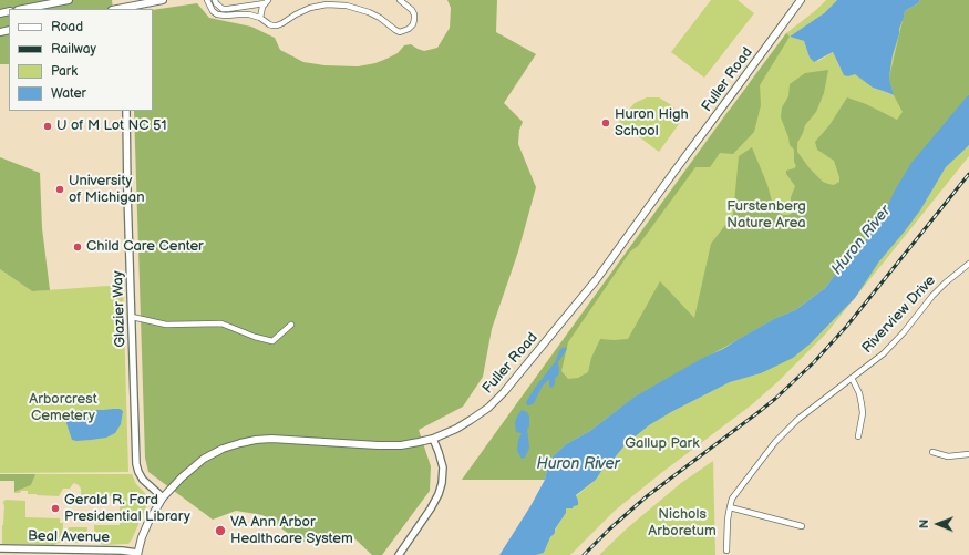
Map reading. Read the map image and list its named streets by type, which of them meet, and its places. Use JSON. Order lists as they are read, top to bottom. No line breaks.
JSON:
{"streets":{"main road":["Fuller Road"],"street":["Glazier Way","Riverview Drive","Beal Avenue"]},"crossings":[["Fuller Road","Glazier Way"],["Fuller Road","Beal Avenue"]],"water":["Huron River"],"parks":["Furstenberg Nature Area","Arborcrest Cemetery","Gallup Park","Nichols Arboretum"],"places":["Huron High School","U of M Lot NC 51","University of Michigan","Child Care Center","Gerald R. Ford Presidential Library","VA Ann Arbor Healthcare System"],"legend":["Road","Railway","Park","Water"],"north":"left"}
